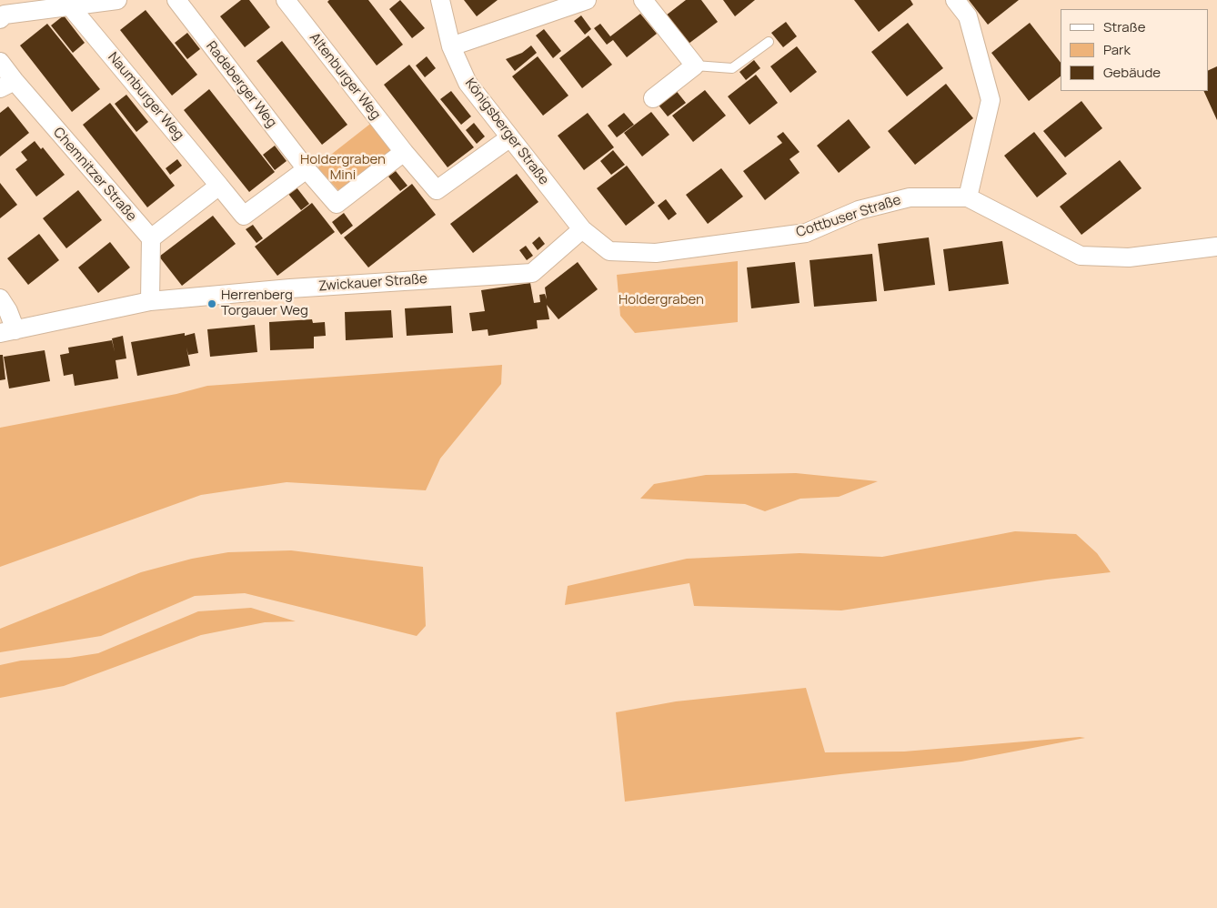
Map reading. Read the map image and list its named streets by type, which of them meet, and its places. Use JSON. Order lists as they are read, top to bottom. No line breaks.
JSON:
{"streets":{"street":["Altenburger Weg","Radeberger Weg","Naumburger Weg","Königsberger Straße","Chemnitzer Straße","Cottbuser Straße","Zwickauer Straße"]},"crossings":[["Altenburger Weg","Radeberger Weg"],["Altenburger Weg","Königsberger Straße"],["Radeberger Weg","Naumburger Weg"],["Königsberger Straße","Cottbuser Straße"],["Königsberger Straße","Zwickauer Straße"],["Cottbuser Straße","Zwickauer Straße"]],"parks":["Holdergraben Mini","Holdergraben"],"places":["Herrenberg Torgauer Weg"],"legend":["Straße","Park","Gebäude"]}
